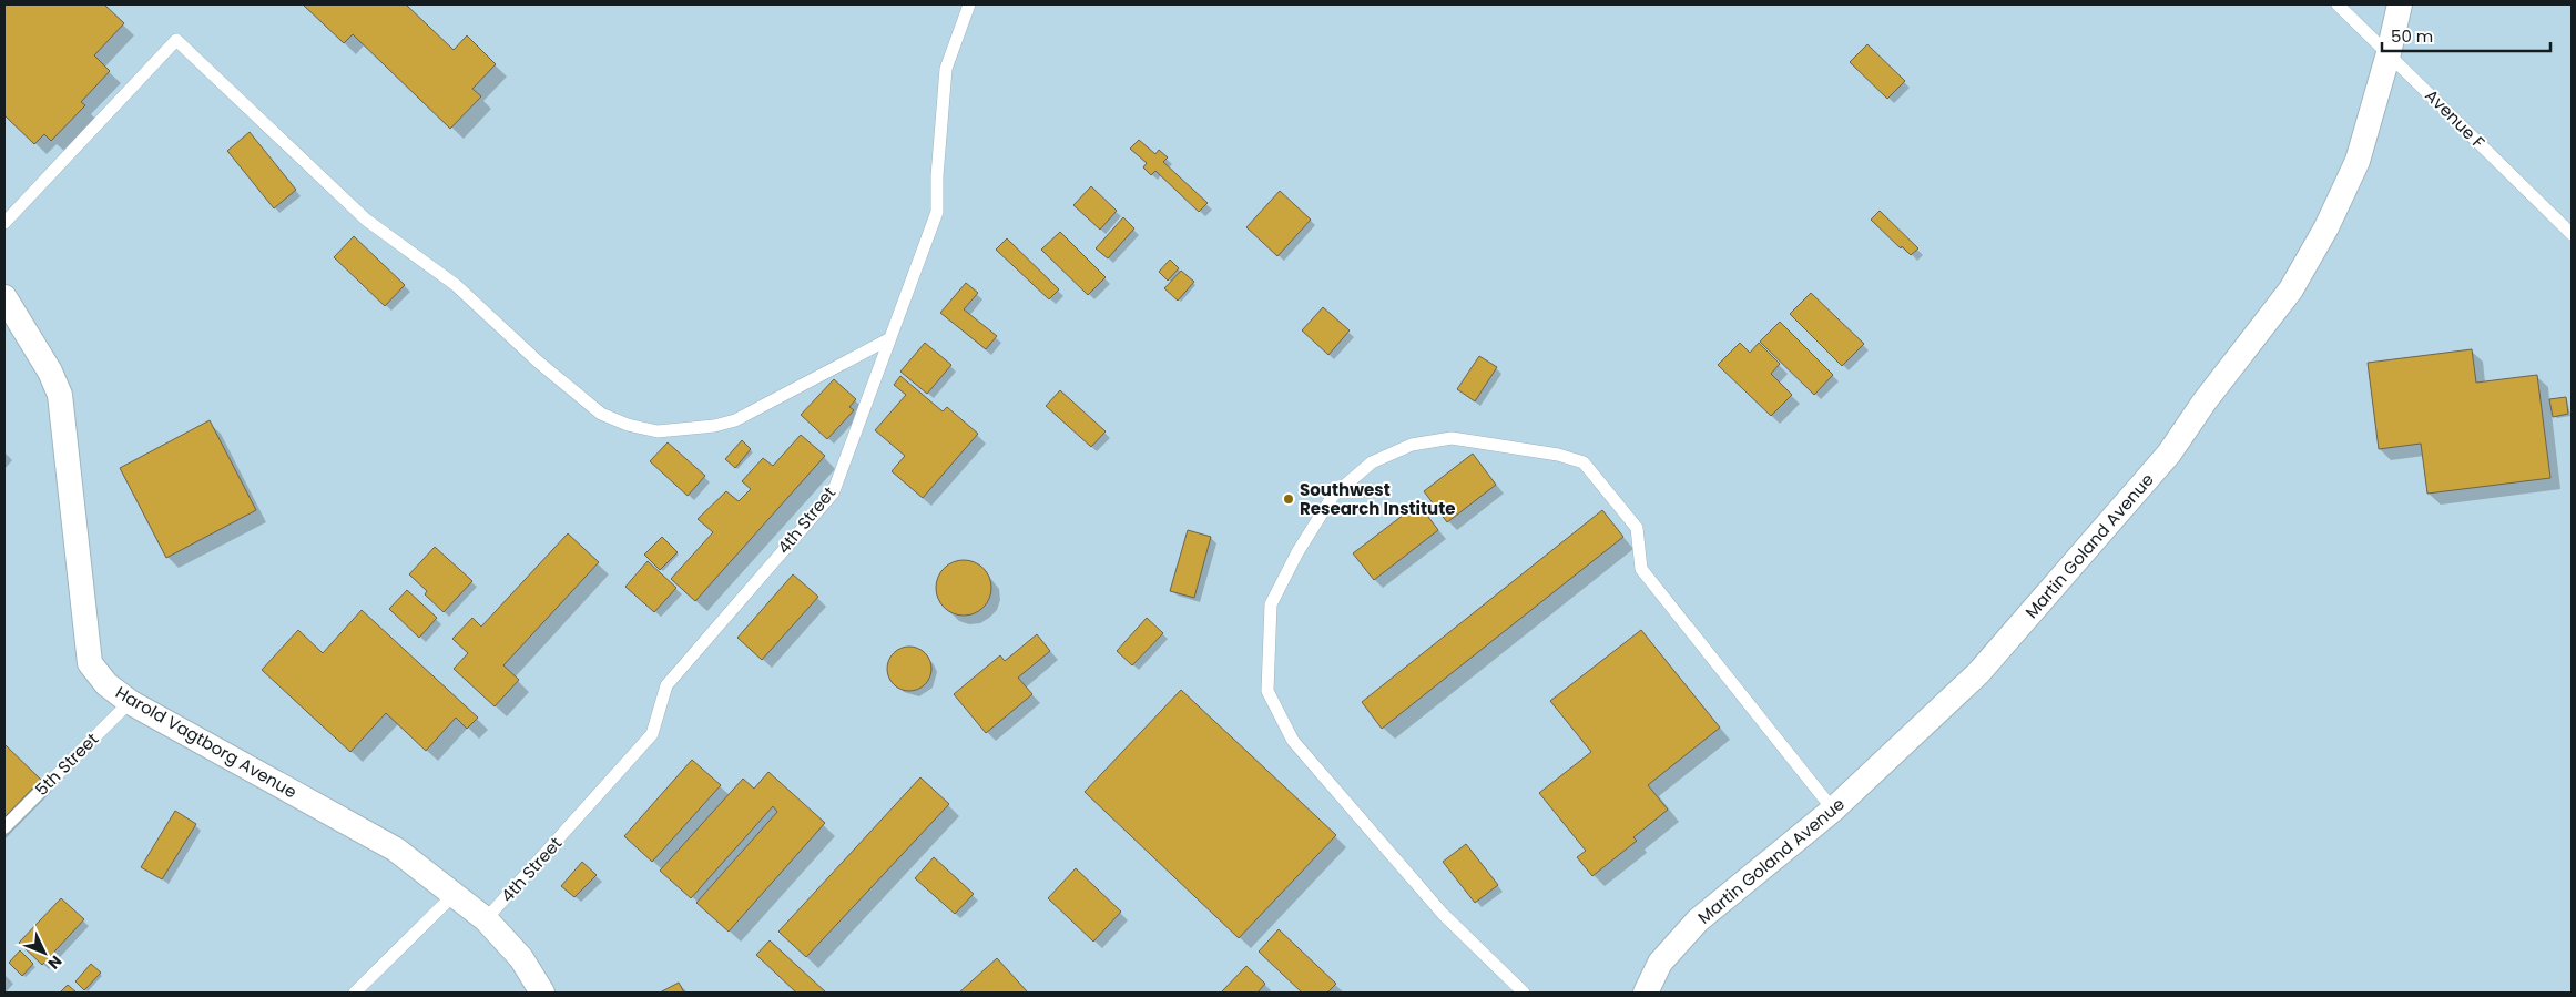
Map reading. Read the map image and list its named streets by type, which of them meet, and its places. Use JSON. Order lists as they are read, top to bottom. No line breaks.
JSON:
{"streets":{"street":["Martin Goland Avenue","Harold Vagtborg Avenue"],"lane":["Avenue F","4th Street","5th Street"]},"crossings":[["Avenue F","Martin Goland Avenue"],["4th Street","Harold Vagtborg Avenue"],["Harold Vagtborg Avenue","5th Street"]],"places":["Southwest Research Institute"],"scale_bar":"50 m","north":"bottom right"}
